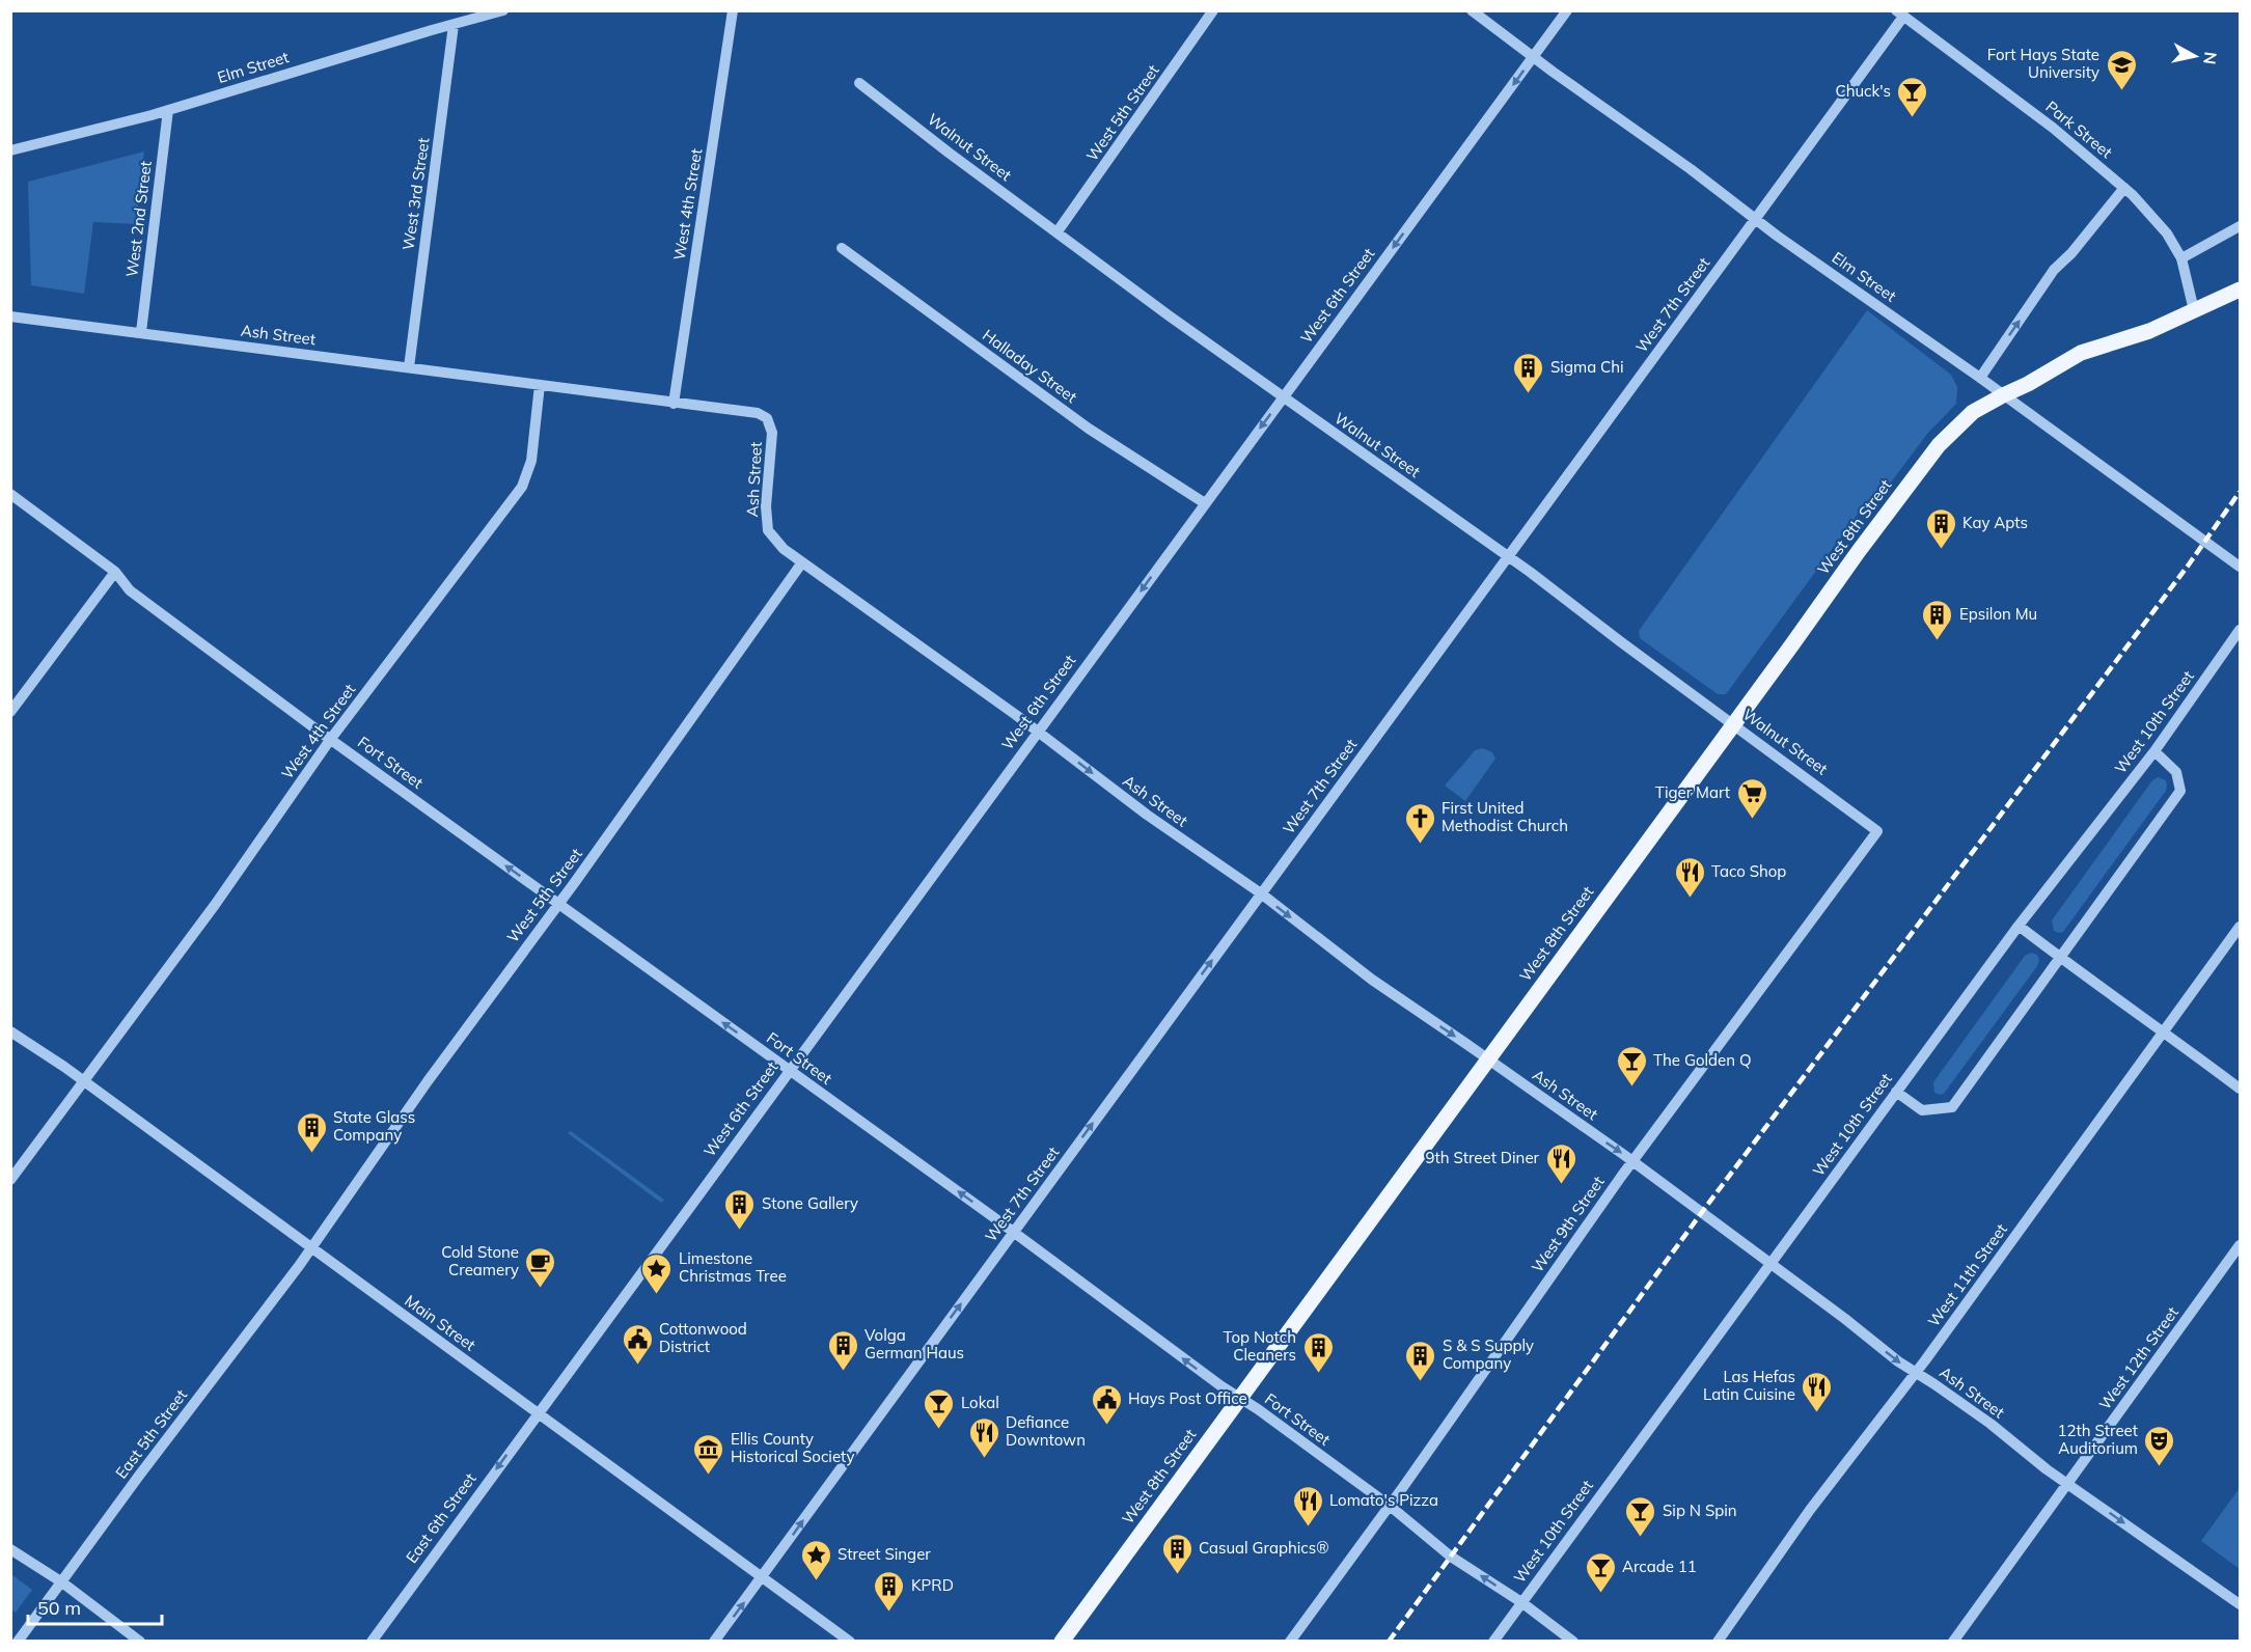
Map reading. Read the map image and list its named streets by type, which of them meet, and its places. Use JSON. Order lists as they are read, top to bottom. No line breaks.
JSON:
{"streets":{"main road":["West 8th Street"],"street":["Elm Street","West 5th Street","Park Street","Walnut Street","West 3rd Street","West 4th Street","West 2nd Street","West 6th Street","West 7th Street","Ash Street","Halladay Street","West 10th Street","Fort Street","West 9th Street","West 11th Street","Main Street","West 12th Street","East 5th Street","East 6th Street"]},"crossings":[["Elm Street","West 3rd Street"],["Elm Street","West 2nd Street"],["Elm Street","West 6th Street"],["Elm Street","West 7th Street"],["Elm Street","West 8th Street"],["West 5th Street","Walnut Street"],["West 5th Street","Ash Street"],["West 5th Street","Fort Street"],["West 5th Street","Main Street"],["West 5th Street","East 5th Street"],["Park Street","West 7th Street"],["Park Street","West 8th Street"],["Walnut Street","West 6th Street"],["Walnut Street","West 7th Street"],["Walnut Street","West 8th Street"],["Walnut Street","West 9th Street"],["West 3rd Street","Ash Street"],["West 4th Street","Ash Street"],["West 4th Street","Fort Street"],["West 4th Street","Main Street"],["West 2nd Street","Ash Street"],["West 6th Street","Ash Street"],["West 6th Street","Halladay Street"],["West 6th Street","Fort Street"],["West 6th Street","Main Street"],["West 6th Street","East 6th Street"],["West 7th Street","Ash Street"],["West 7th Street","Fort Street"],["West 7th Street","Main Street"],["Ash Street","West 8th Street"],["Ash Street","West 10th Street"],["Ash Street","West 9th Street"],["Ash Street","West 11th Street"],["Ash Street","West 12th Street"],["West 8th Street","Fort Street"],["West 10th Street","Fort Street"],["Fort Street","West 9th Street"],["Main Street","East 5th Street"],["Main Street","East 6th Street"]],"one_way":["West 6th Street","West 7th Street","Ash Street","Fort Street","East 6th Street"],"places":{"school or university":["Fort Hays State University"],"bar":["Chuck's","The Golden Q","Lokal","Sip N Spin","Arcade 11"],"building":["Sigma Chi","Kay Apts","Epsilon Mu","State Glass Company","Stone Gallery","Volga German Haus","Top Notch Cleaners","S & S Supply Company","Casual Graphics®","KPRD"],"supermarket":["Tiger Mart"],"church":["First United Methodist Church"],"restaurant":["Taco Shop","9th Street Diner","Las Hefas Latin Cuisine","Defiance Downtown","Lomato's Pizza"],"cafe":["Cold Stone Creamery"],"place":["Limestone Christmas Tree","Street Singer"],"public building":["Cottonwood District","Hays Post Office"],"theatre":["12th Street Auditorium"],"museum":["Ellis County Historical Society"]},"scale_bar":"50 m","north":"right"}
